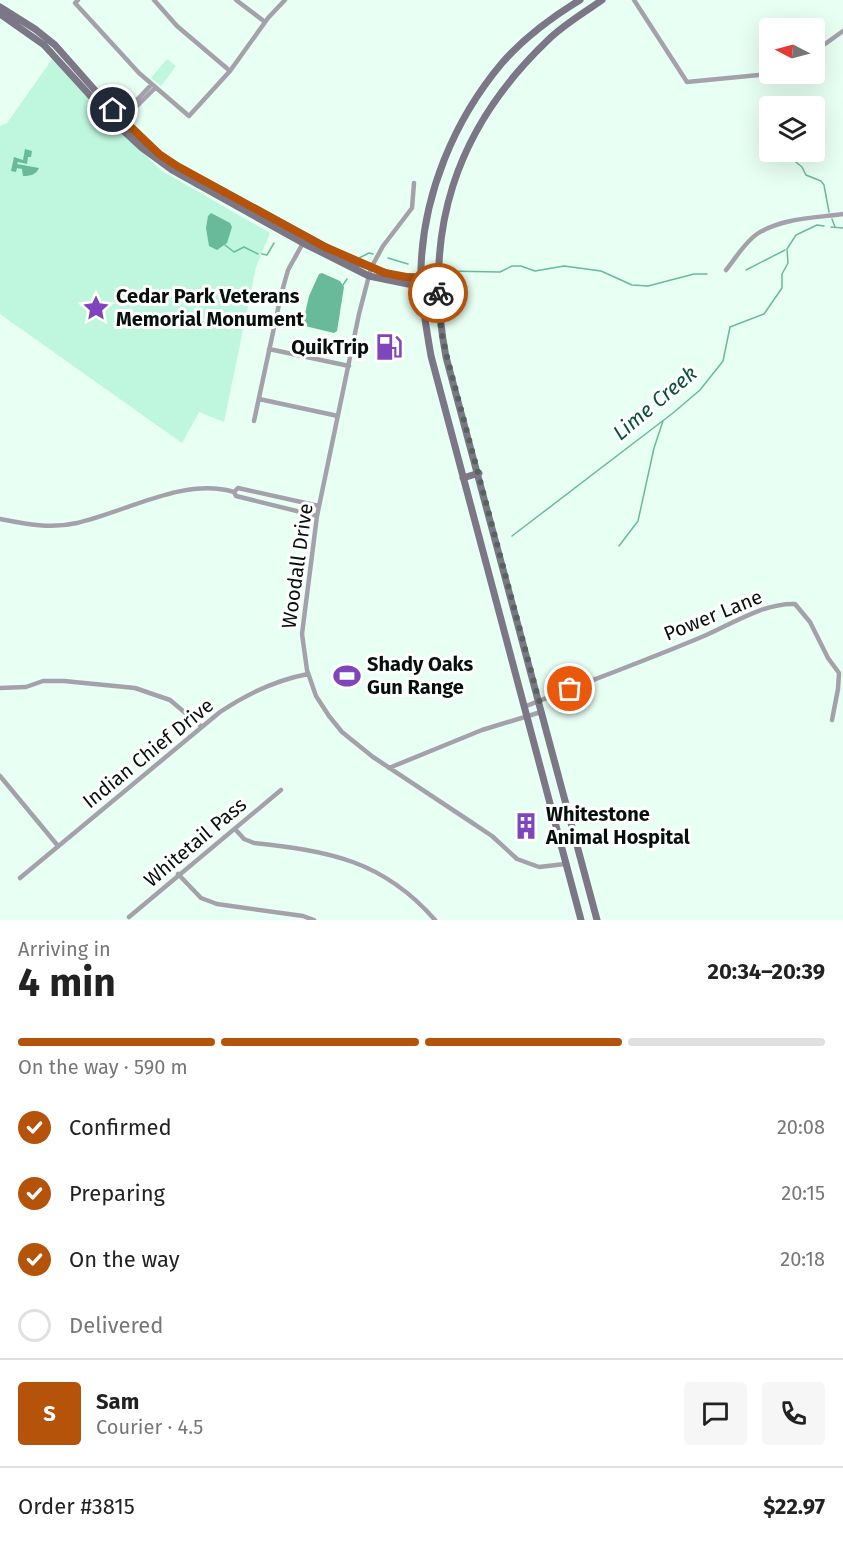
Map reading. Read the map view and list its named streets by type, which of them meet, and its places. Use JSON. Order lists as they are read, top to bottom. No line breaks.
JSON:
{"streets":{"street":["Woodall Drive","Power Lane","Indian Chief Drive","Whitetail Pass"]},"crossings":[["Woodall Drive","Indian Chief Drive"]],"water":["Lime Creek"],"places":{"place":["Cedar Park Veterans Memorial Monument"],"fuel station":["QuikTrip"],"sports":["Shady Oaks Gun Range"],"building":["Whitestone Animal Hospital"]},"north":"left","page":{"heading":["4 min","Arriving in","20:34–20:39"],"panel":["Sam","Courier · 4.5","Order #3815","$22.97"],"bar":"On the way · 590 m","list":[["Confirmed","20:08"],["Preparing","20:15"],["On the way","20:18"],"Delivered"],"round":"S"}}
